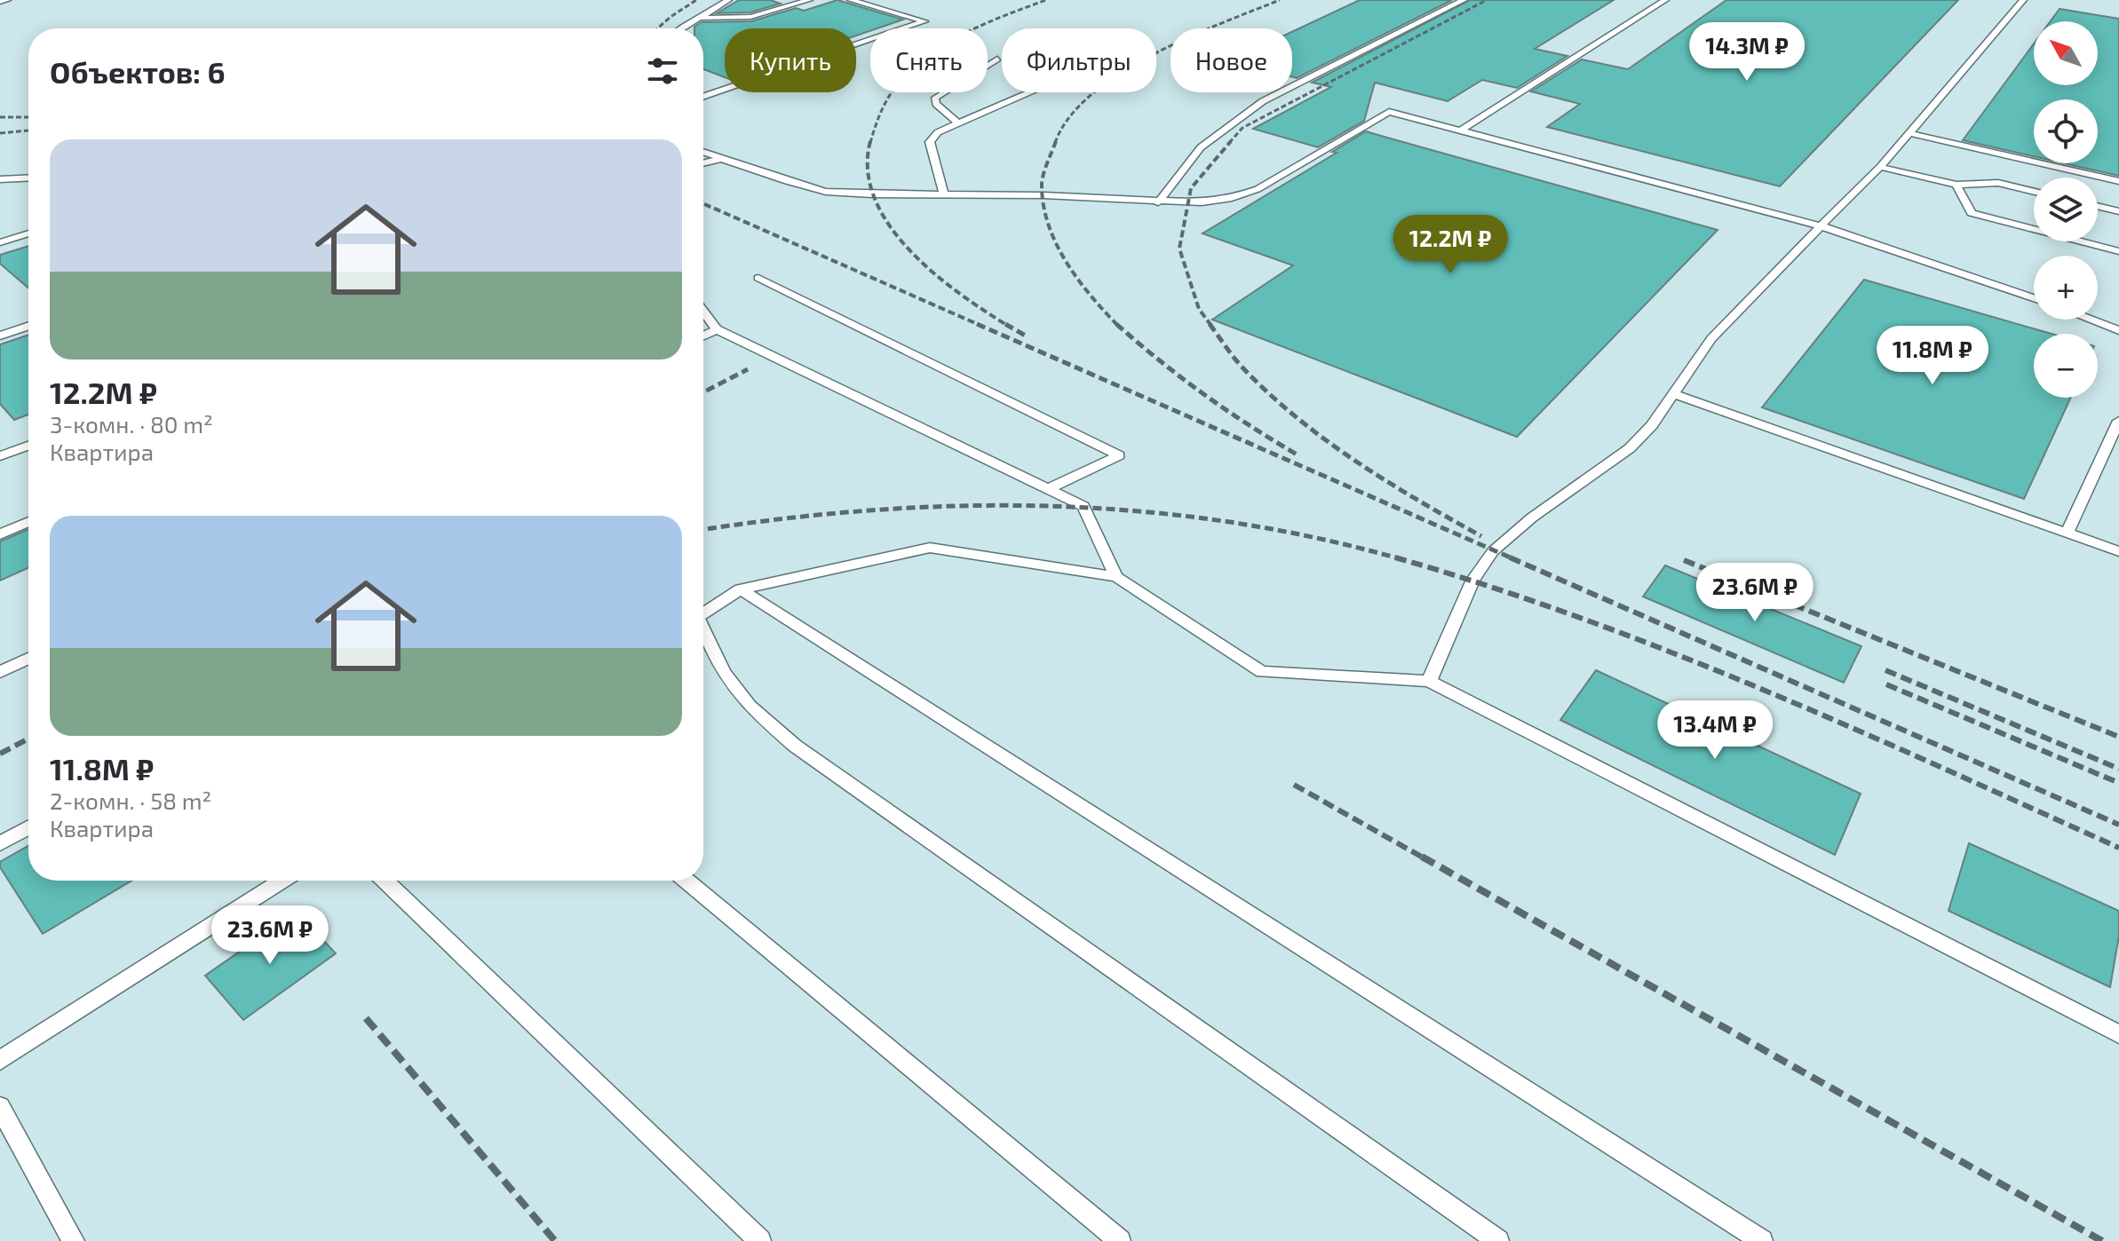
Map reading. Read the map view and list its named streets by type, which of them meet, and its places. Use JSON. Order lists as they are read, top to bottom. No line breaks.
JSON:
{"north":"top left","page":{"map_buttons":["+","−"],"price":["14.3M ₽","12.2M ₽","11.8M ₽","23.6M ₽","13.4M ₽","23.6M ₽"],"chip":["Купить","Снять","Фильтры","Новое"],"heading":"Объектов: 6","list":[{"name":"12.2M ₽","note":"3-комн. · 80 m² · Квартира"},{"name":"11.8M ₽","note":"2-комн. · 58 m² · Квартира"}]}}
